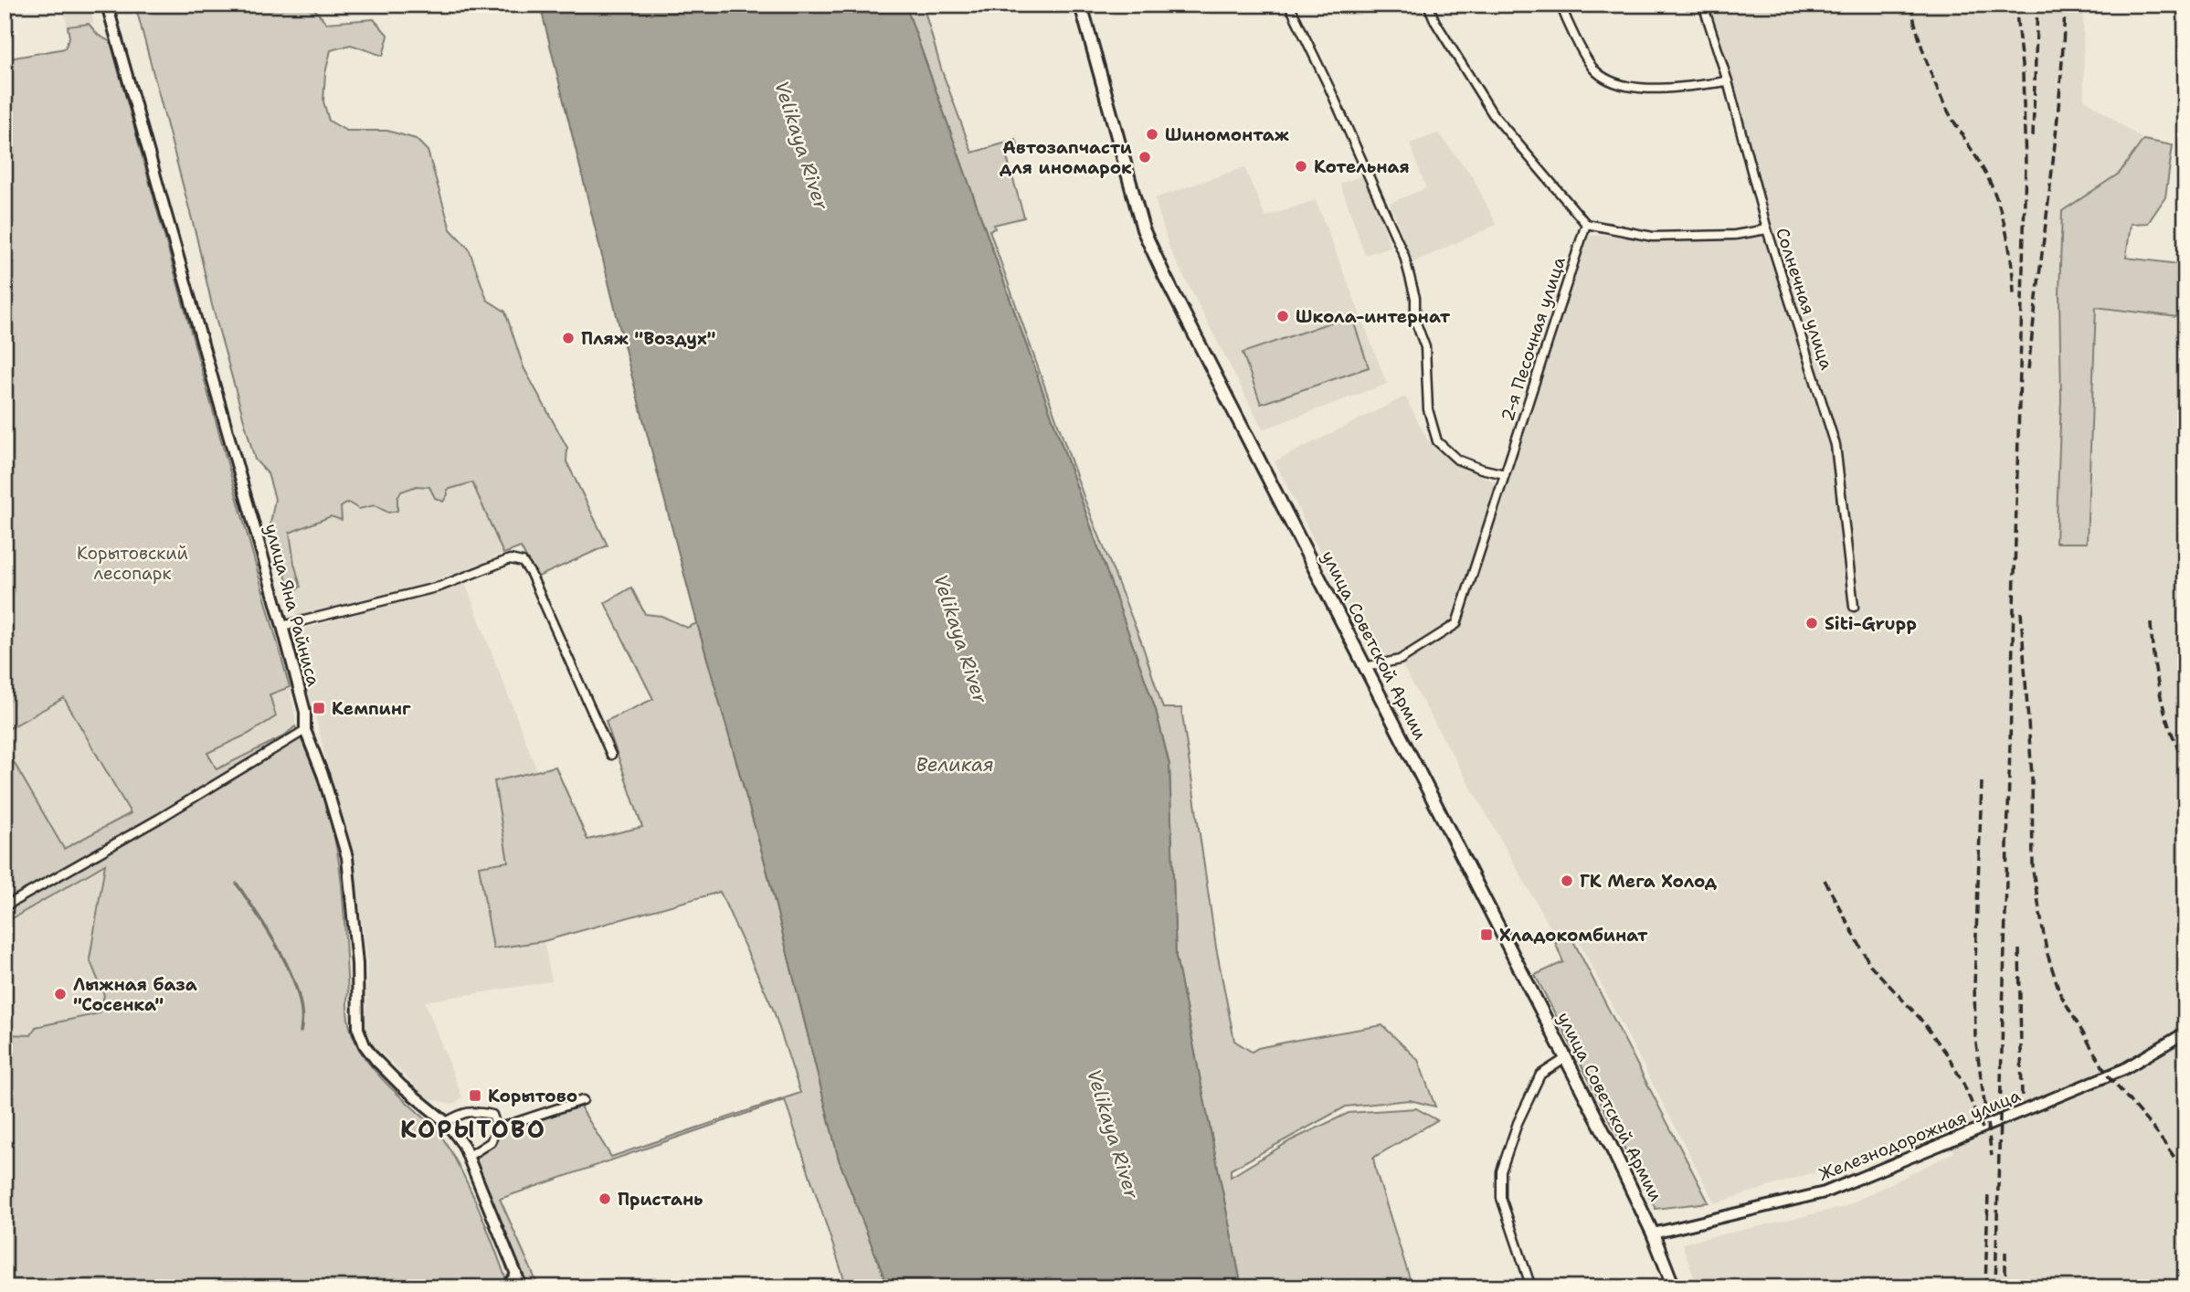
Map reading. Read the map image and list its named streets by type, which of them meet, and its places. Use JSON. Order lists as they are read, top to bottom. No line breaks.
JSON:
{"streets":{"main road":["улица Советской Армии"],"street":["Солнечная улица","2-я Песочная улица","улица Яна Райниса","Железнодорожная улица"]},"crossings":[["2-я Песочная улица","улица Советской Армии"],["улица Советской Армии","Железнодорожная улица"]],"districts":["КОРЫТОВО"],"water":["Velikaya River","Великая"],"parks":["Корытовский лесопарк"],"places":{"other":["Шиномонтаж","Автозапчасти для иномарок","Котельная","Школа-интернат","Пляж \"Воздух\"","Siti-Grupp","ГК Мега Холод","Лыжная база \"Сосенка\"","Пристань"],"transit":["Кемпинг","Хладокомбинат","Корытово"]}}
